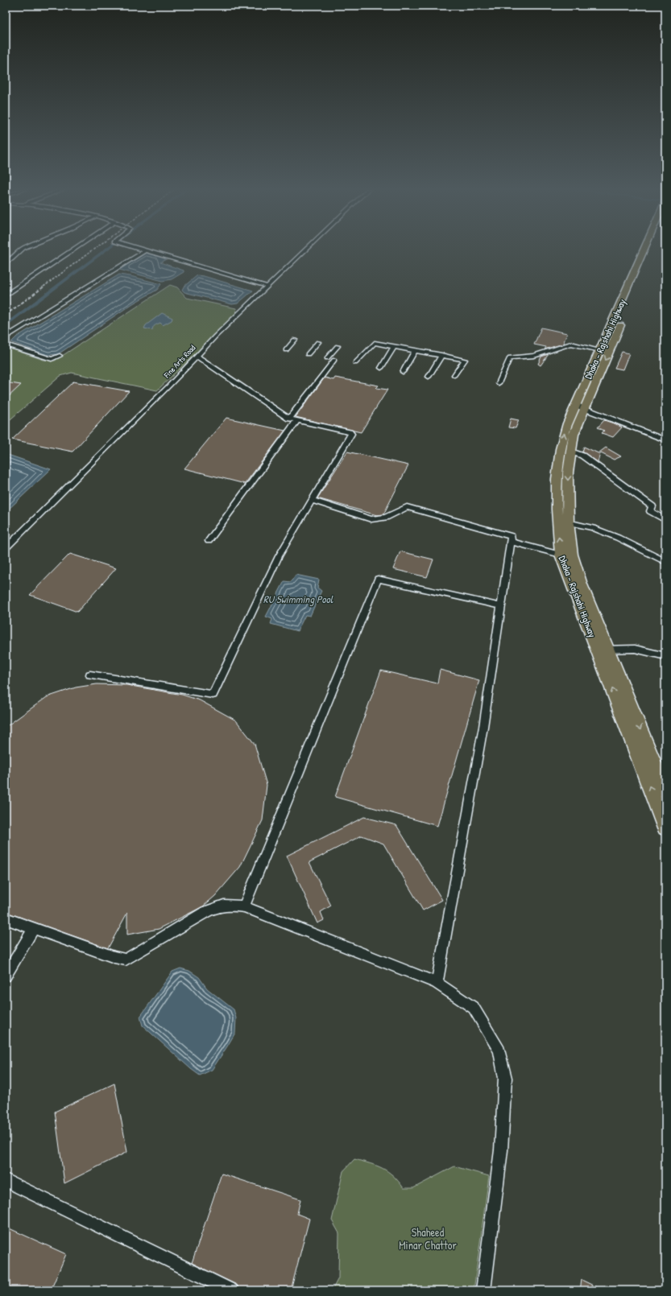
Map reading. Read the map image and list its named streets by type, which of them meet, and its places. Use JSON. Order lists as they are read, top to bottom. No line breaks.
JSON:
{"streets":{"highway":["Dhaka - Rajshahi Highway"],"street":["Fine Arts Road"]},"water":["RU Swimming Pool"],"parks":["Shaheed Minar Chattor"]}
